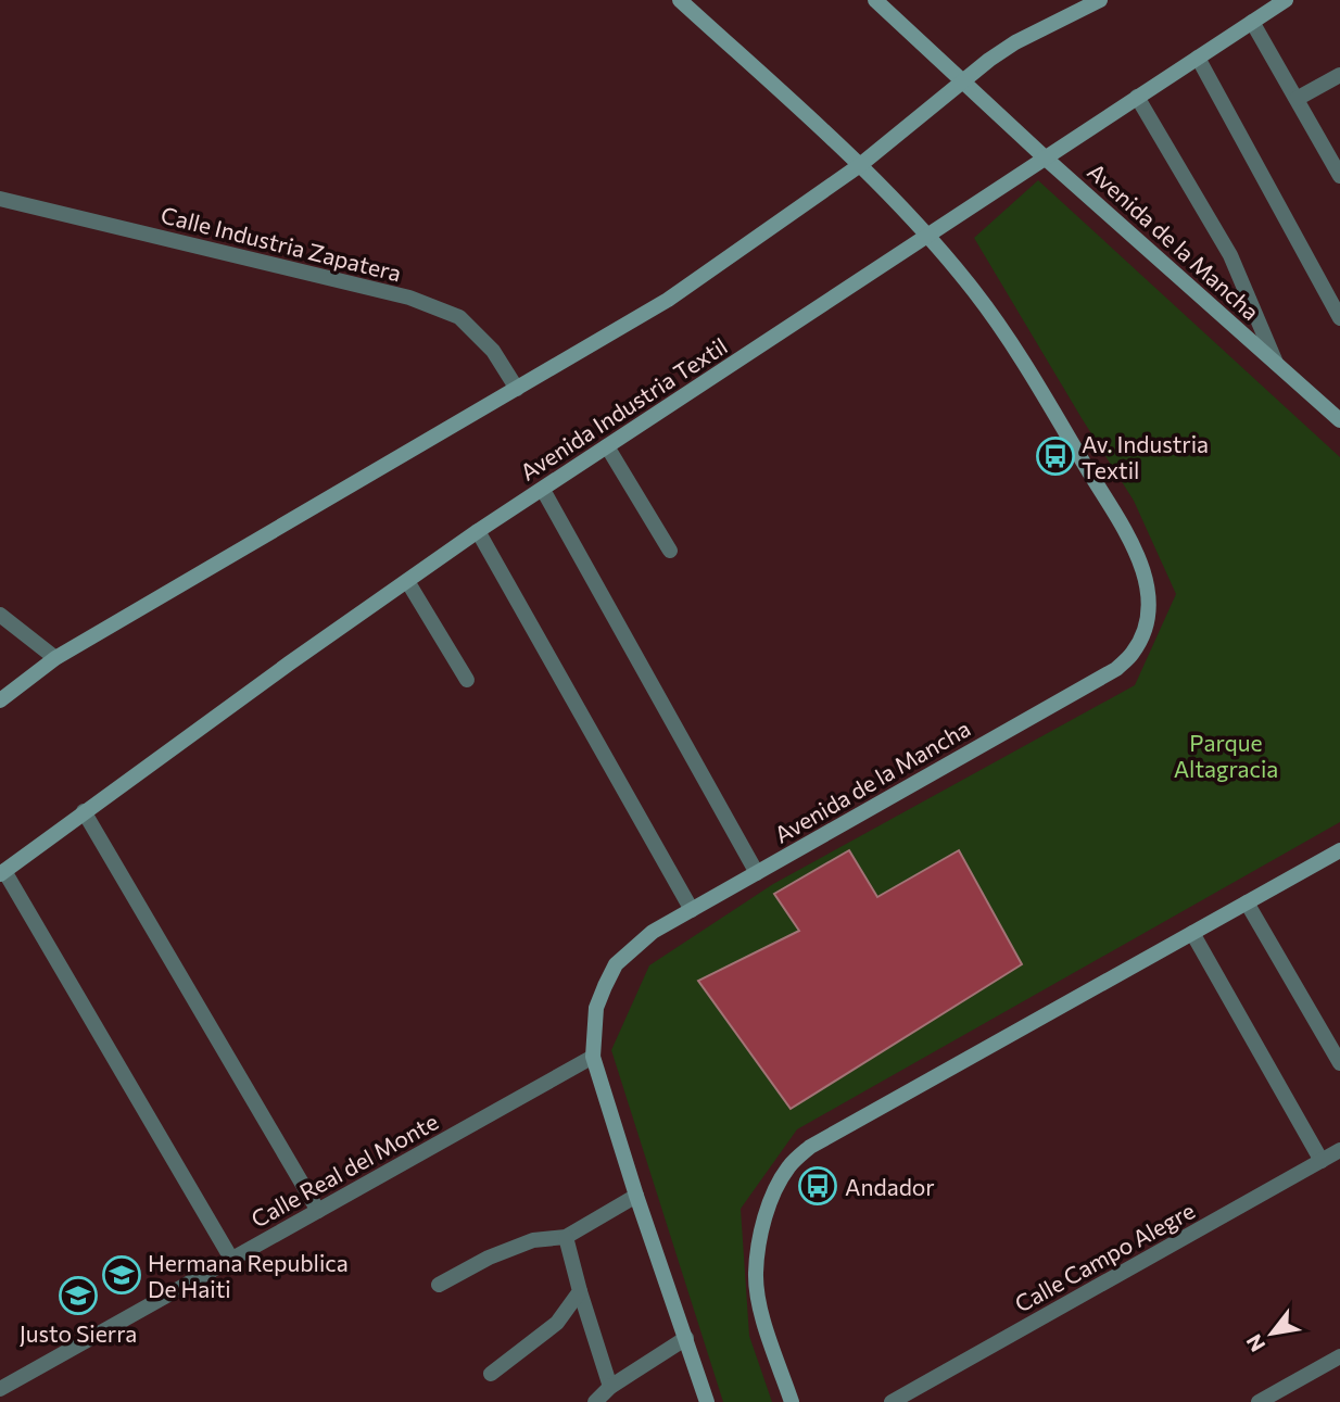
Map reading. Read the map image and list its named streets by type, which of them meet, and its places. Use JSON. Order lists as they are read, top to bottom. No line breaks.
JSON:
{"streets":{"street":["Avenida de la Mancha","Calle Industria Zapatera","Avenida Industria Textil","Calle Real del Monte","Calle Campo Alegre"]},"crossings":[["Avenida de la Mancha","Avenida Industria Textil"],["Avenida de la Mancha","Calle Real del Monte"]],"parks":["Parque Altagracia"],"places":{"bus stop":["Av. Industria Textil","Andador"],"school or university":["Hermana Republica De Haiti","Justo Sierra"]},"north":"bottom left"}
